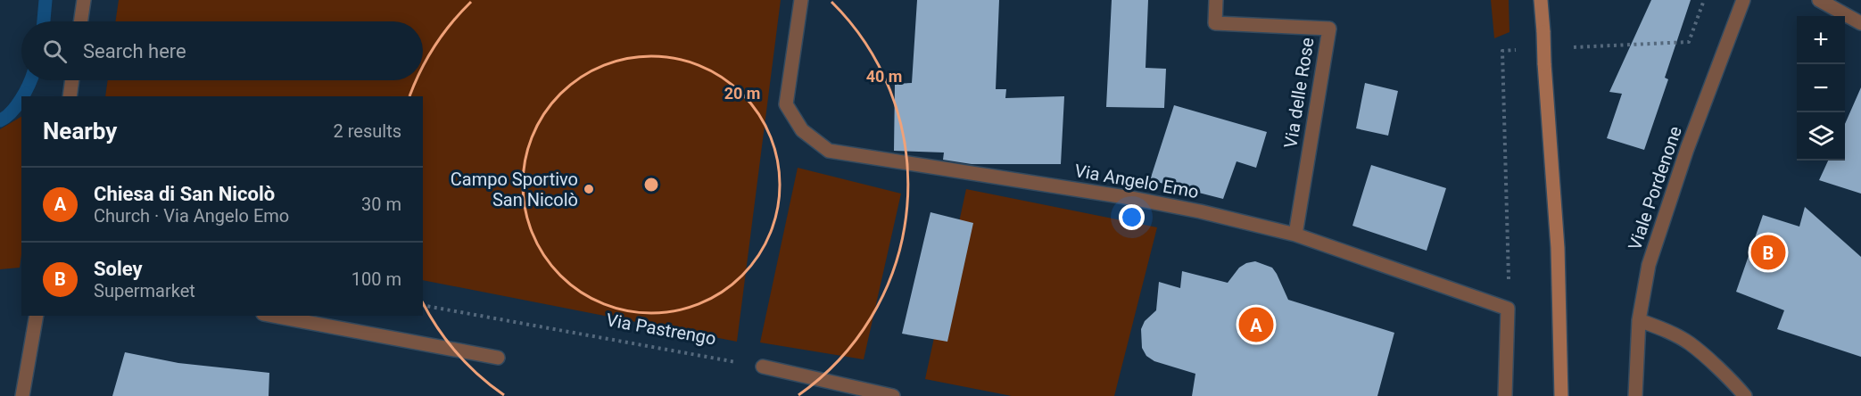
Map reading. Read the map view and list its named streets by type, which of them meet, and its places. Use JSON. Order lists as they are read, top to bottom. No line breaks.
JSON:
{"streets":{"street":["Via delle Rose","Via Angelo Emo","Viale Pordenone"],"path":["Via Pastrengo"]},"crossings":[["Via delle Rose","Via Angelo Emo"]],"places":["Campo Sportivo San Nicolò"],"page":{"map_buttons":["+","−"],"search":"Search here","heading":["Nearby","2 results"],"list":[{"mark":"A","name":"Chiesa di San Nicolò","note":"Church · Via Angelo Emo","value":"30 m"},{"mark":"B","name":"Soley","note":"Supermarket","value":"100 m"}],"pins":["B","A"]},"rings":["40 m","20 m"]}
